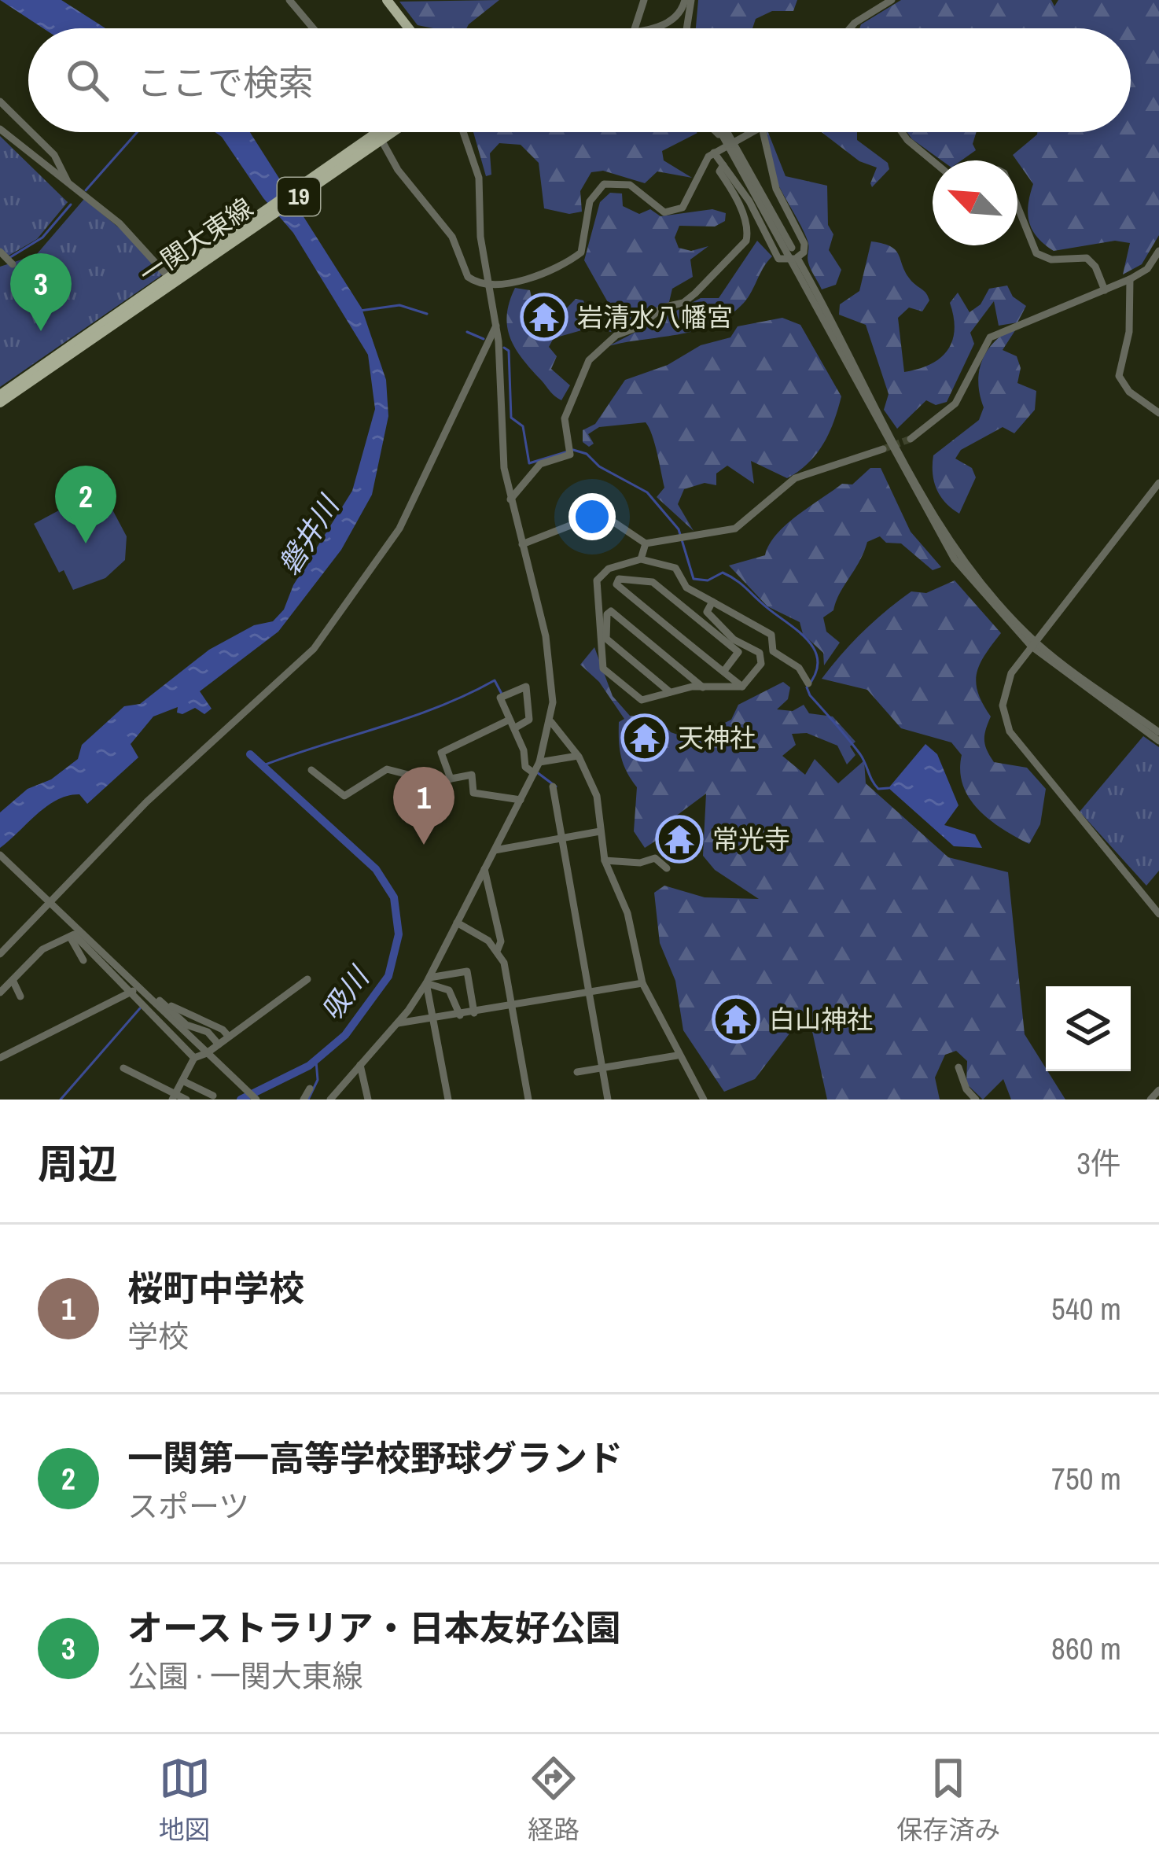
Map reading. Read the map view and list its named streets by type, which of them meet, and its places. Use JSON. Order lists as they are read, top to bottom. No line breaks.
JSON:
{"streets":{"main road":["19","一関大東線"]},"water":["磐井川","吸川"],"places":{"temple":["岩清水八幡宮","天神社","常光寺","白山神社"]},"north":"top left","page":{"search":"ここで検索","pins":["3","2","1"],"heading":["周辺","3件"],"list":[{"mark":"1","name":"桜町中学校","note":"学校","value":"540 m"},{"mark":"2","name":"一関第一高等学校野球グランド","note":"スポーツ","value":"750 m"},{"mark":"3","name":"オーストラリア・日本友好公園","note":"公園 · 一関大東線","value":"860 m"}],"nav":["地図","経路","保存済み"]}}
